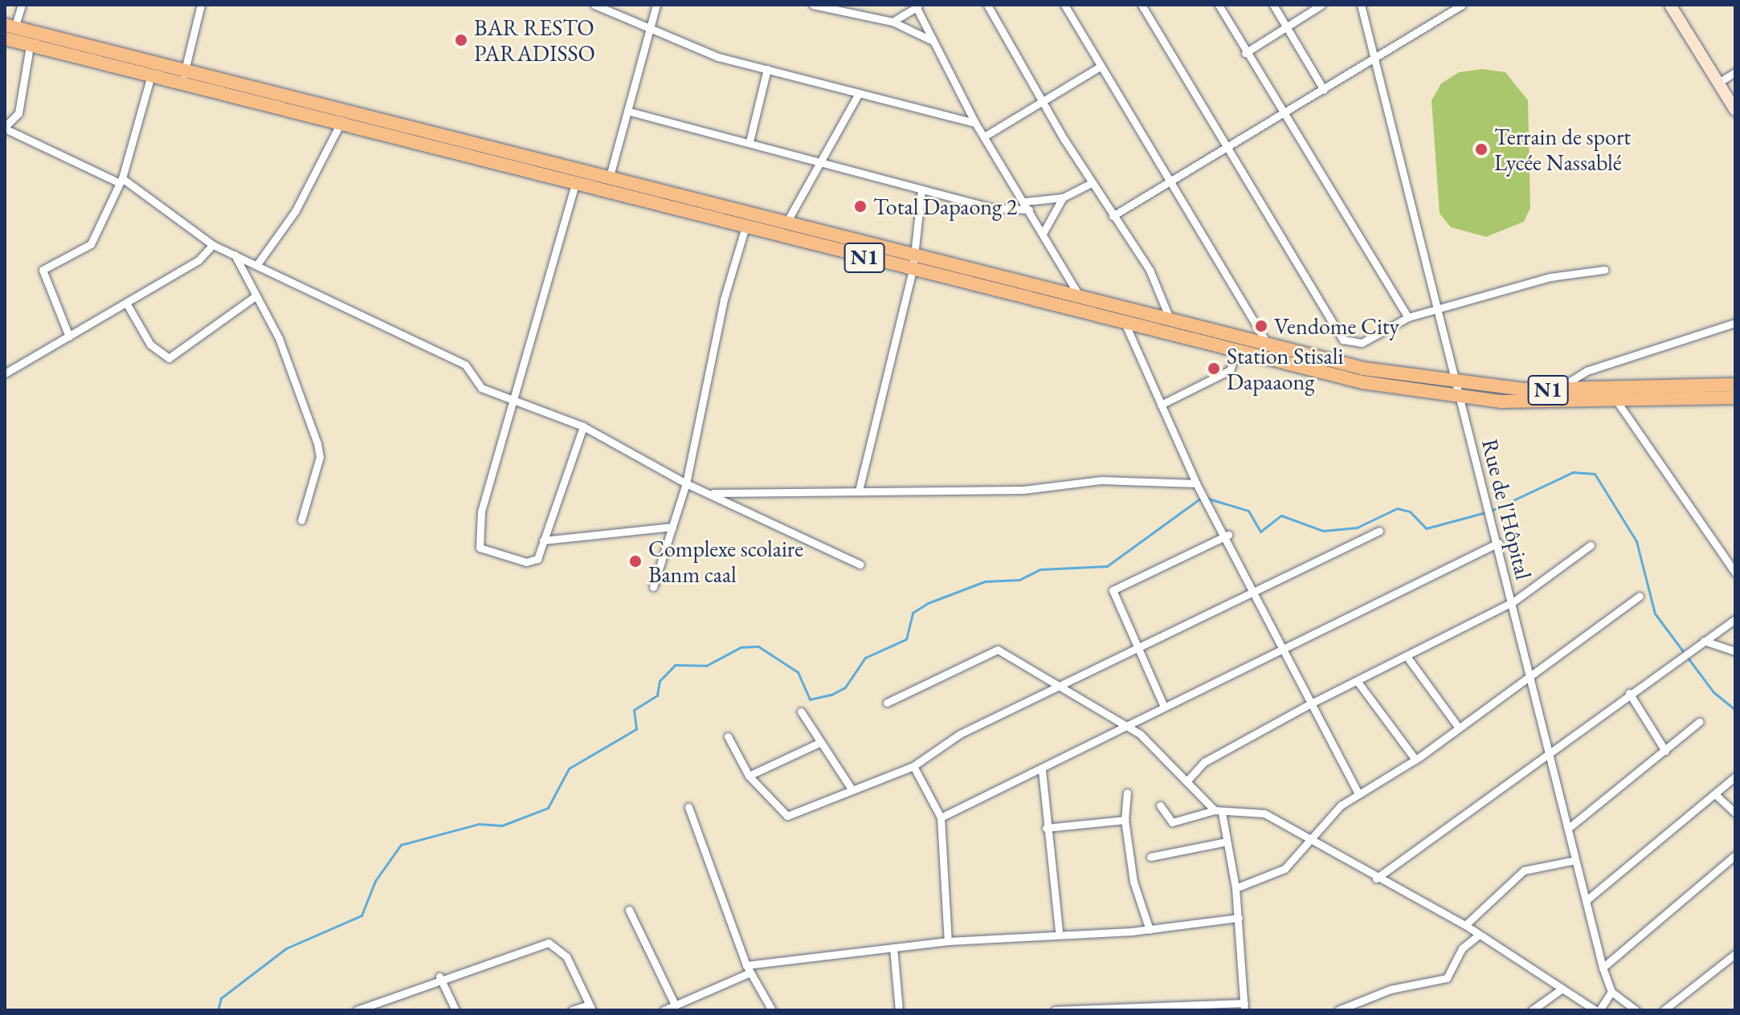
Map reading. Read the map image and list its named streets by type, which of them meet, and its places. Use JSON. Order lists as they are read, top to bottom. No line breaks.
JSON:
{"streets":{"highway":["N1"],"street":["Rue de l'Hôpital"]},"crossings":[["N1","Rue de l'Hôpital"]],"places":["BAR RESTO PARADISSO","Terrain de sport Lycée Nassablé","Total Dapaong 2","Vendome City","Station Stisali Dapaaong","Complexe scolaire Banm caal"]}
